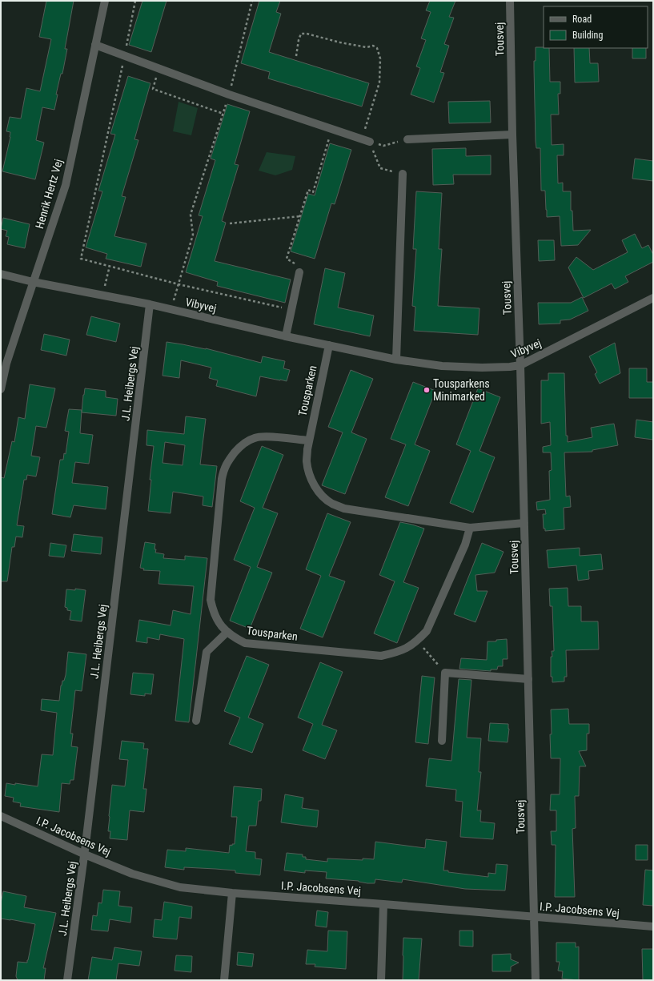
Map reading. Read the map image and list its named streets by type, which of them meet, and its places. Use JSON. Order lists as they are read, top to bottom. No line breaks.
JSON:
{"streets":{"street":["Tousvej","Henrik Hertz Vej","Vibyvej","J.L. Heibergs Vej","Tousparken","I.P. Jacobsens Vej"]},"crossings":[["Tousvej","Vibyvej"],["Tousvej","Tousparken"],["Tousvej","I.P. Jacobsens Vej"],["Henrik Hertz Vej","Vibyvej"],["Vibyvej","J.L. Heibergs Vej"],["Vibyvej","Tousparken"],["J.L. Heibergs Vej","I.P. Jacobsens Vej"]],"places":["Tousparkens Minimarked"],"legend":["Road","Building"]}
